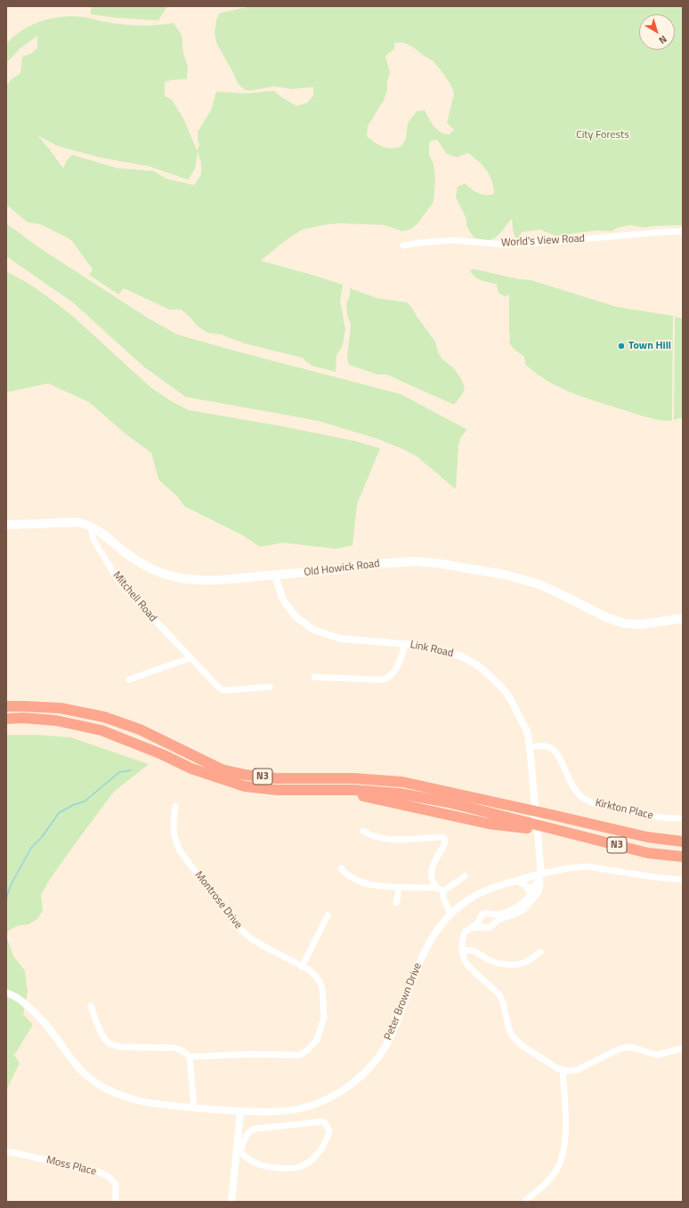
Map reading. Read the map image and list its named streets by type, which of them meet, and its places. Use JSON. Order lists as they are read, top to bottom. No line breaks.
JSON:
{"streets":{"highway":["N3"],"main road":["Old Howick Road"],"street":["World's View Road","Mitchell Road","Link Road","Kirkton Place","Montrose Drive","Peter Brown Drive","Moss Place"]},"crossings":[["Old Howick Road","Mitchell Road"],["Old Howick Road","Link Road"],["Link Road","Kirkton Place"],["Link Road","Peter Brown Drive"]],"parks":["City Forests"],"places":["Town Hill"],"north":"bottom right"}
